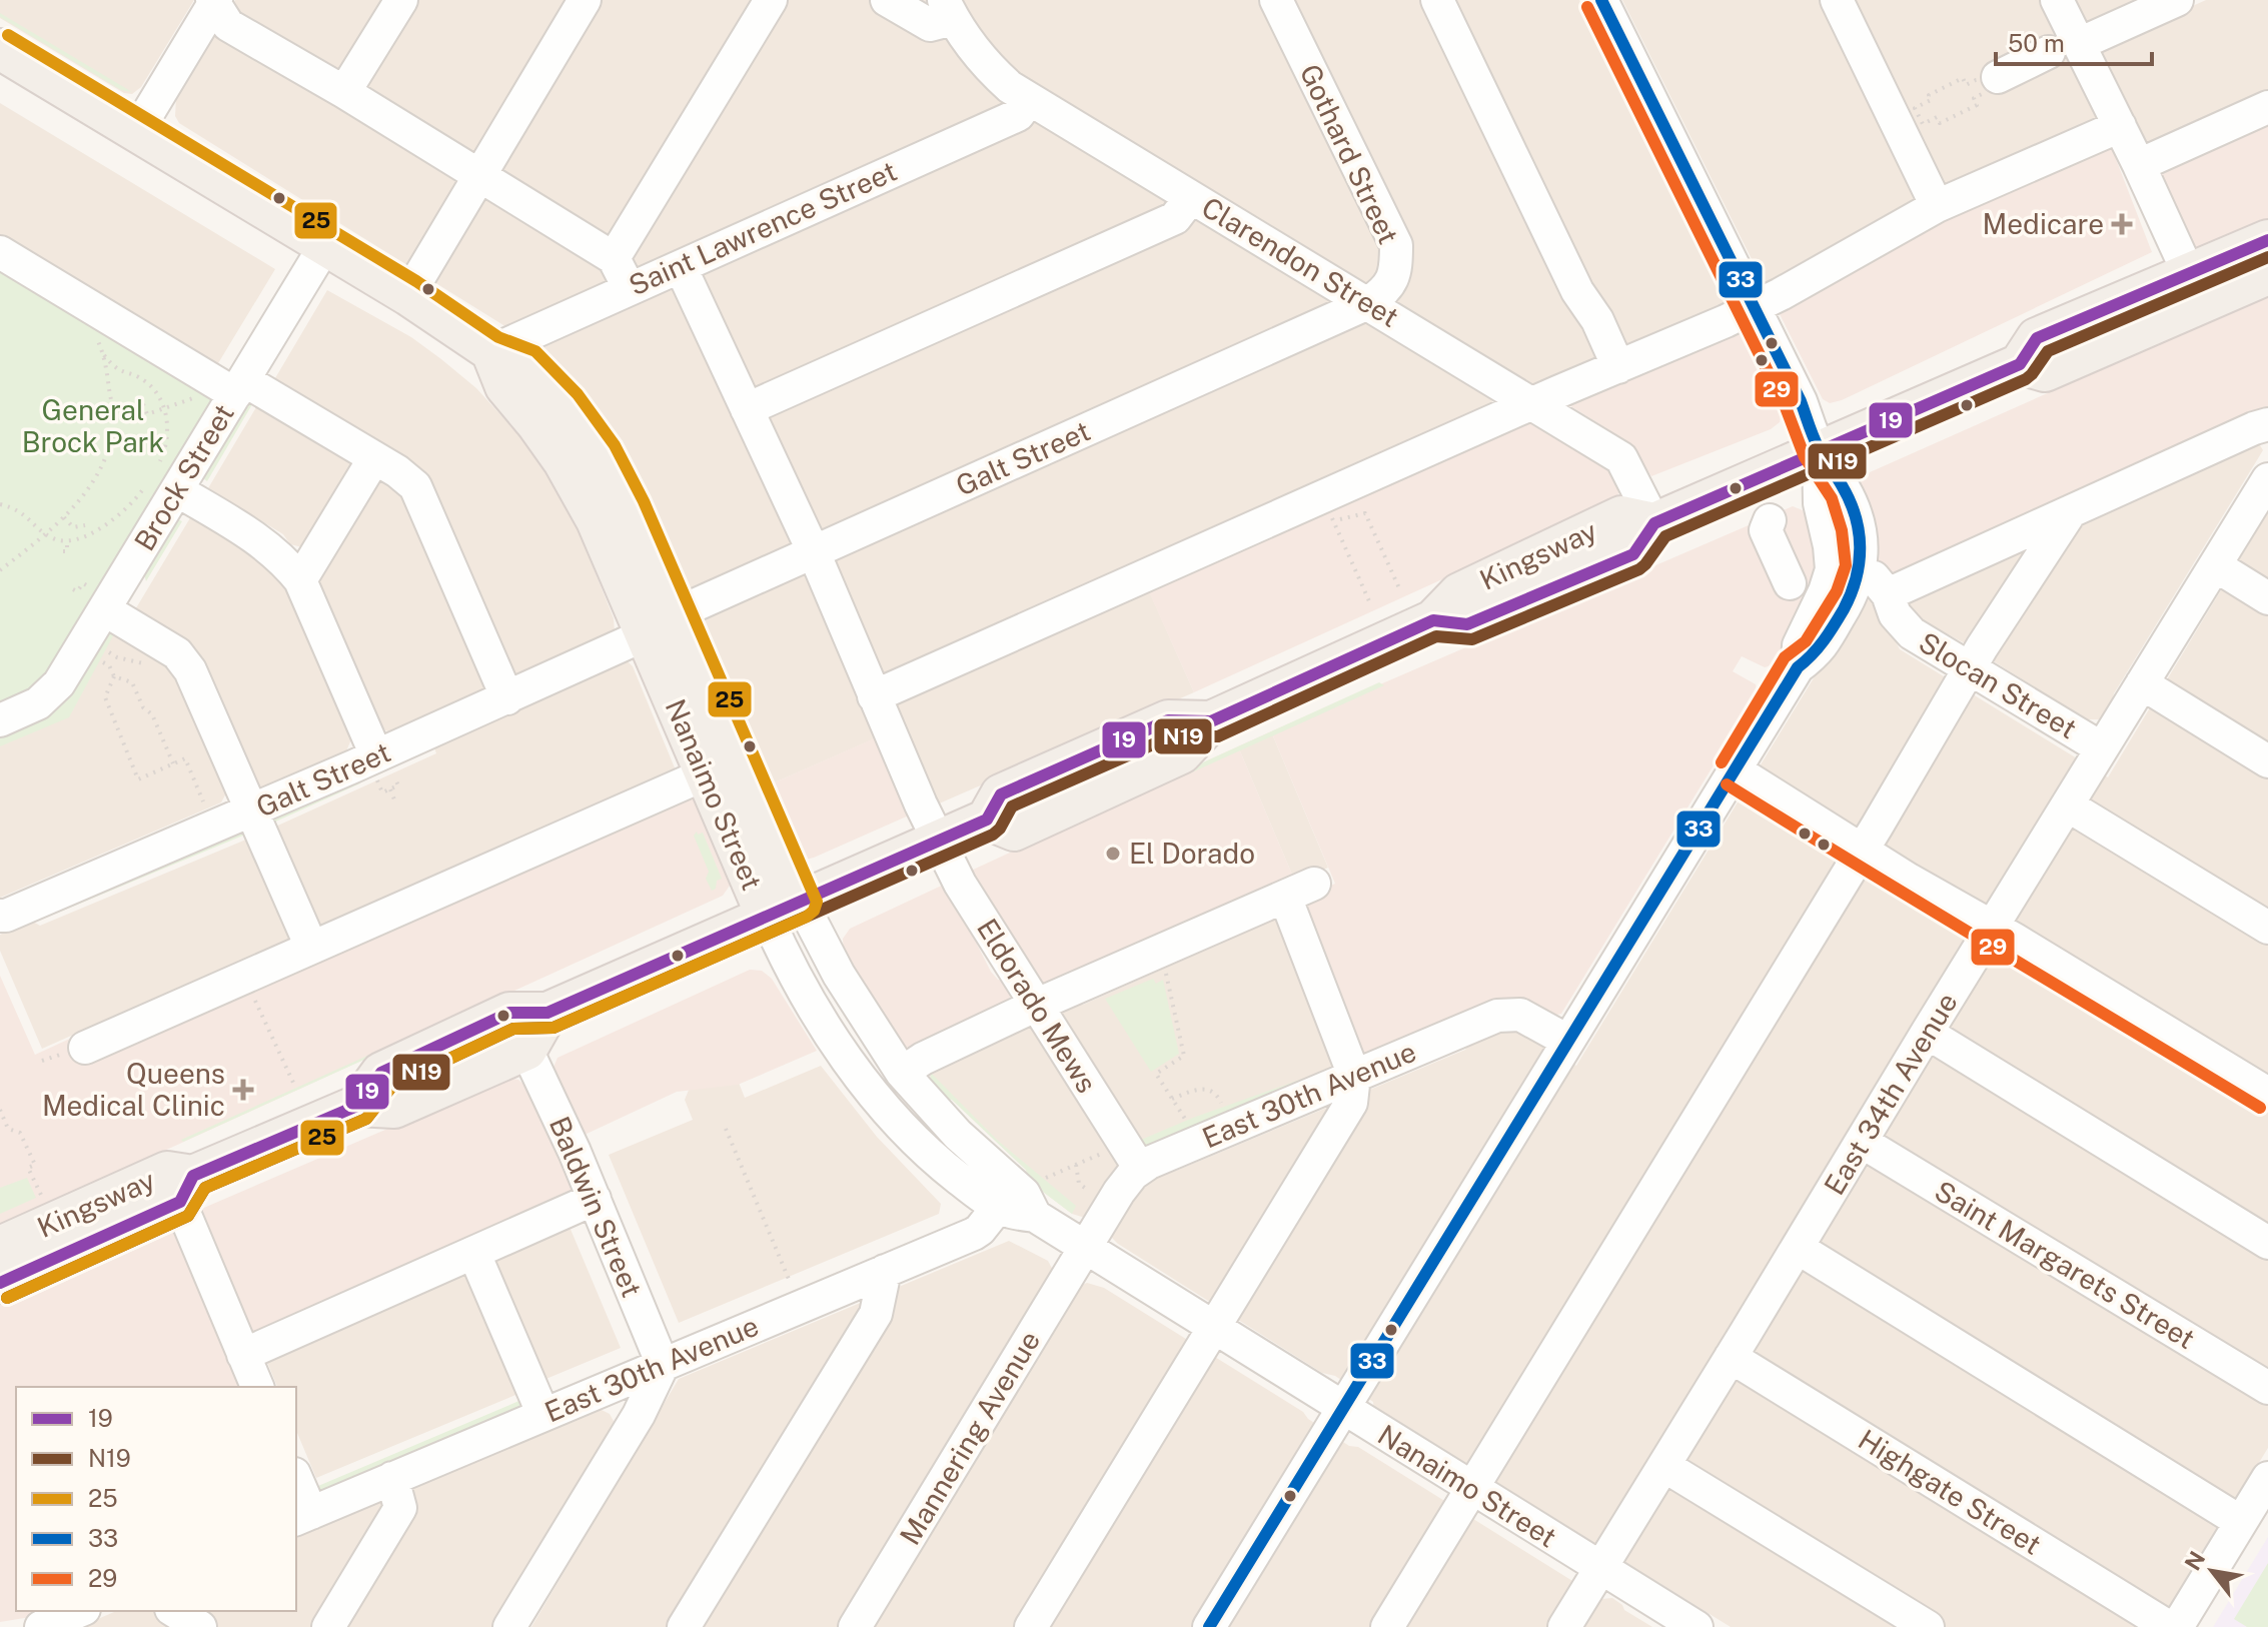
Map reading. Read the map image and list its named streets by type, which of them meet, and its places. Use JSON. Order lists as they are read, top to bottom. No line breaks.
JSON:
{"streets":{"main road":["Kingsway","Nanaimo Street"],"street":["Gothard Street","Saint Lawrence Street","Clarendon Street","Galt Street","Brock Street","Slocan Street","Eldorado Mews","East 34th Avenue","East 30th Avenue","Baldwin Street","Saint Margarets Street","Mannering Avenue","Highgate Street"]},"crossings":[["Gothard Street","Clarendon Street"],["Gothard Street","Galt Street"],["Saint Lawrence Street","Clarendon Street"],["Saint Lawrence Street","Nanaimo Street"],["Saint Lawrence Street","Eldorado Mews"],["Clarendon Street","Galt Street"],["Clarendon Street","Kingsway"],["Galt Street","Nanaimo Street"],["Galt Street","Eldorado Mews"],["Brock Street","Nanaimo Street"],["Kingsway","Nanaimo Street"],["Kingsway","Eldorado Mews"],["Kingsway","Baldwin Street"],["Slocan Street","East 34th Avenue"],["Nanaimo Street","East 34th Avenue"],["Nanaimo Street","East 30th Avenue"],["Nanaimo Street","Mannering Avenue"],["Eldorado Mews","East 30th Avenue"],["East 34th Avenue","Saint Margarets Street"],["East 34th Avenue","Highgate Street"],["East 30th Avenue","Baldwin Street"],["East 30th Avenue","Mannering Avenue"]],"parks":["General Brock Park"],"places":{"health":["Medicare","Queens Medical Clinic"],"other":["El Dorado"]},"lines":["transit line 33","transit line 29","transit line 25","transit line 19","transit line N19"],"legend":["19","N19","25","33","29"],"scale_bar":"50 m","north":"top left"}
